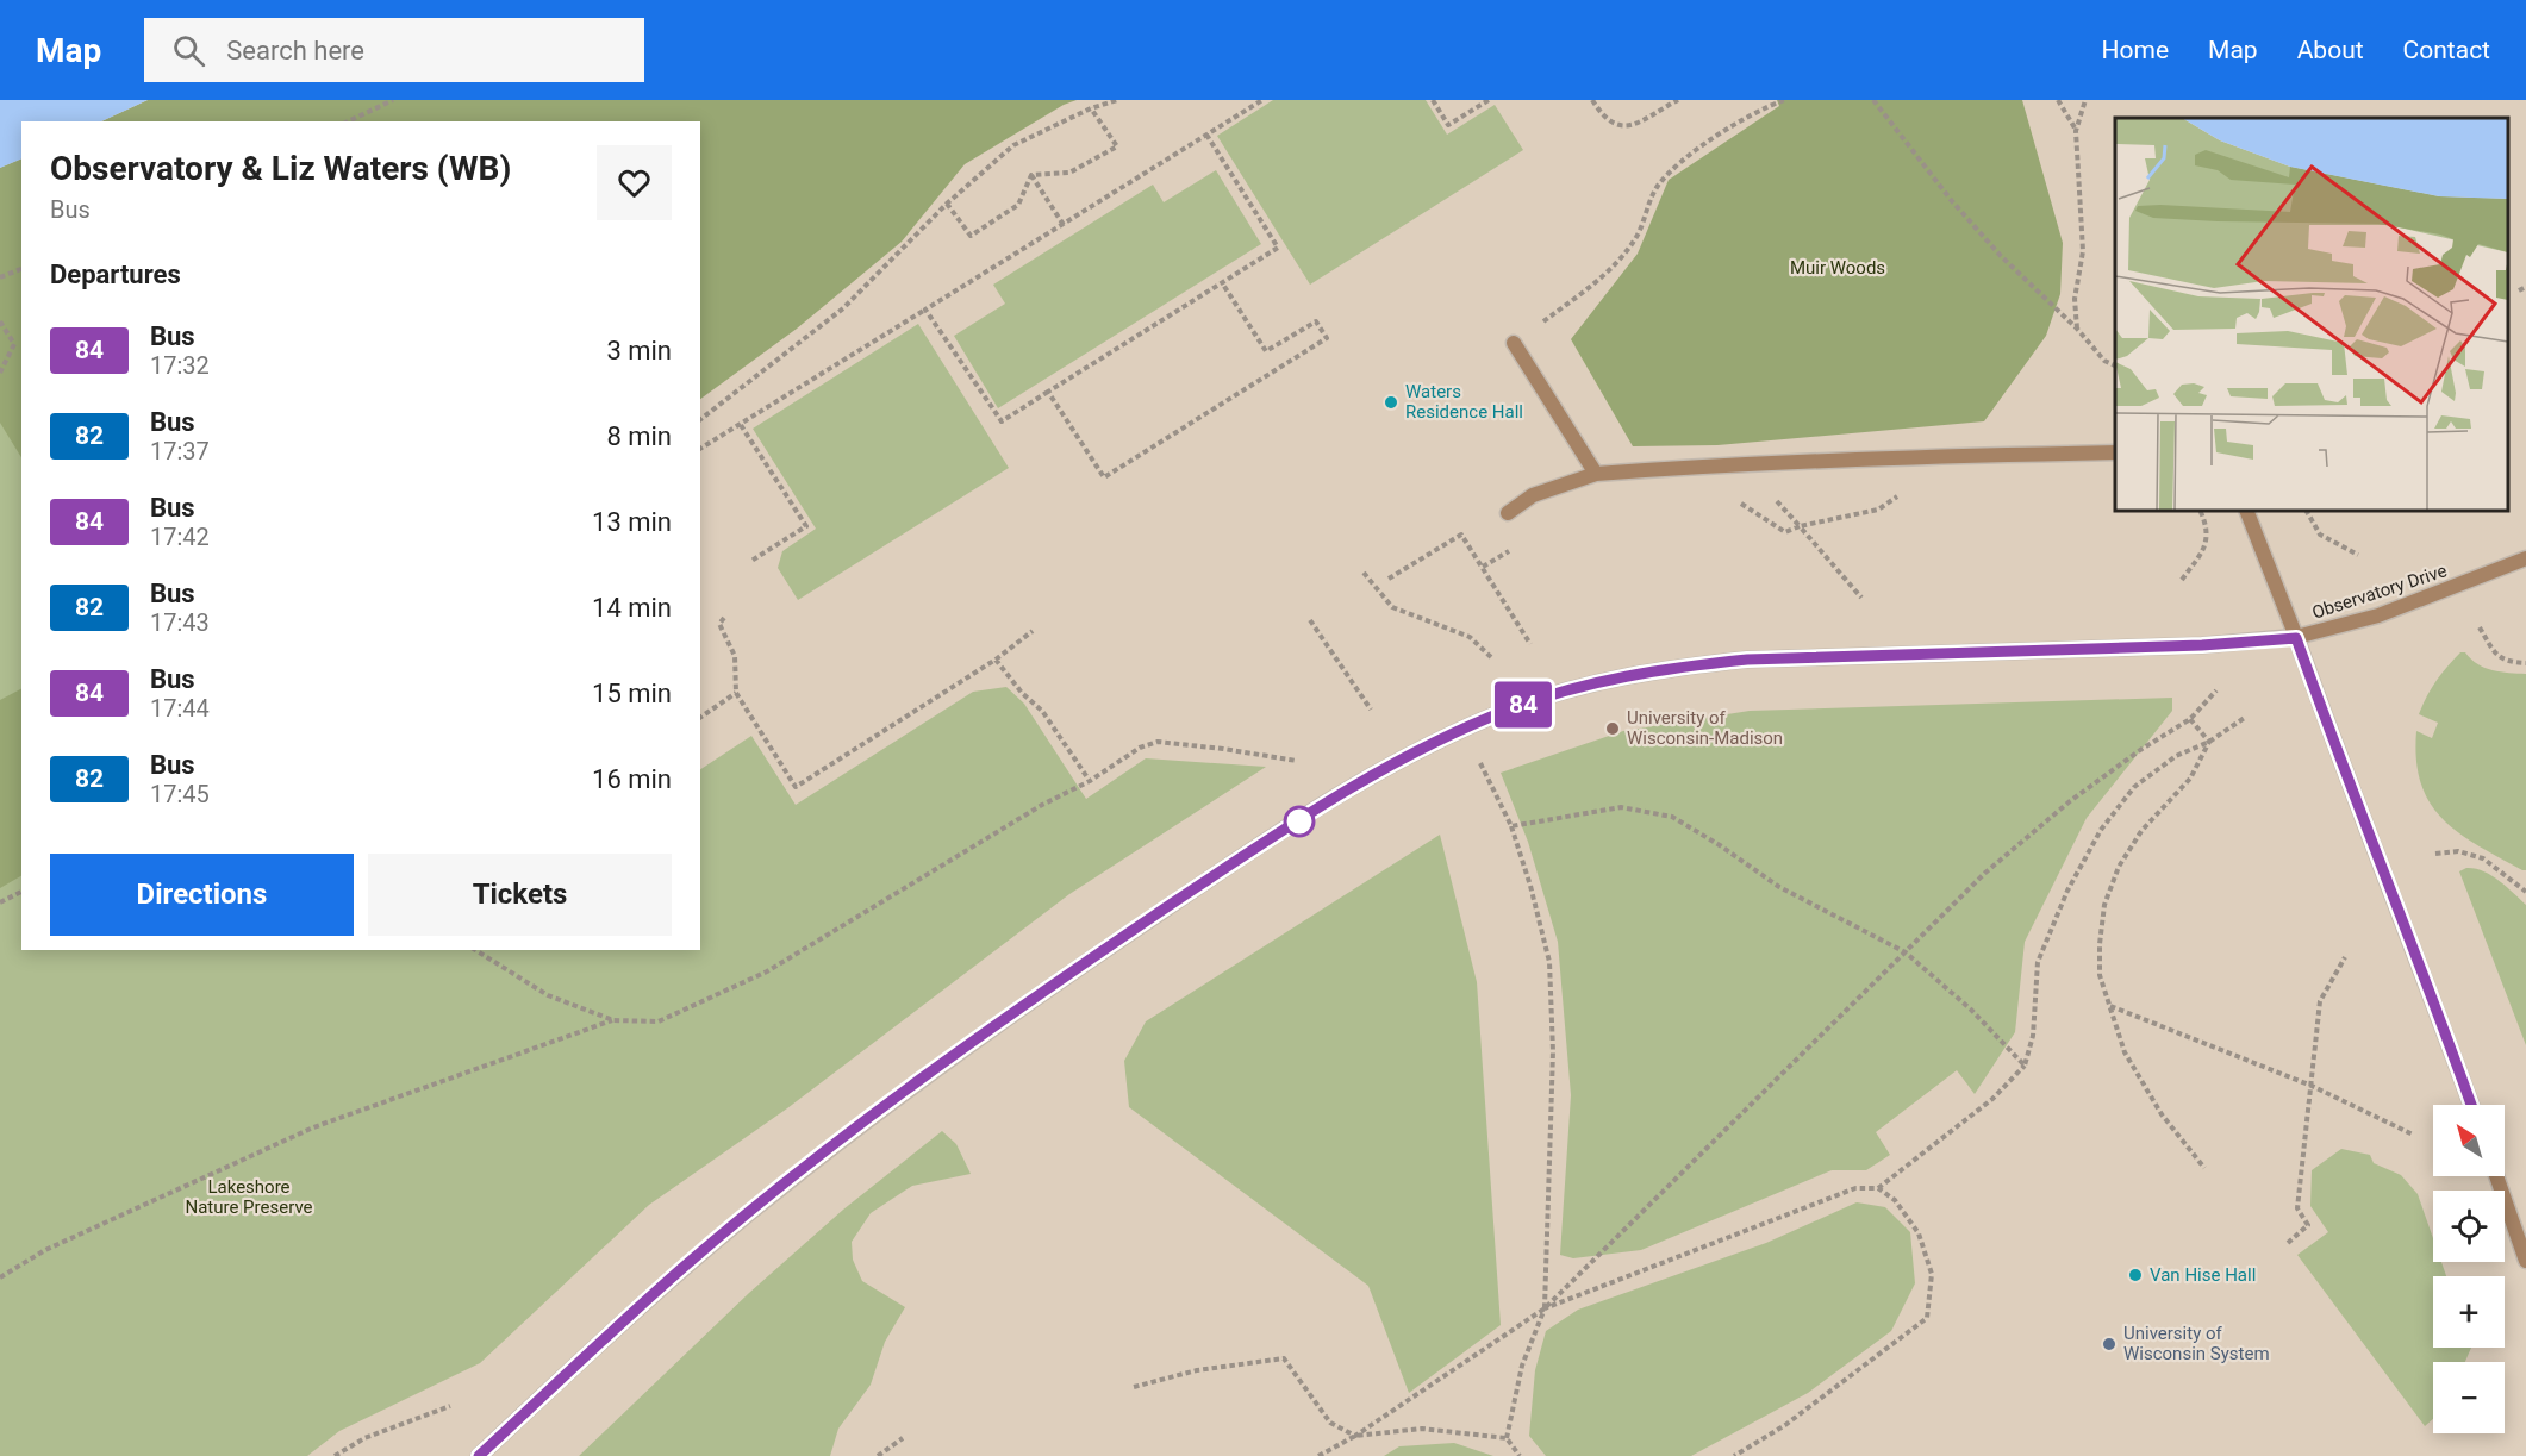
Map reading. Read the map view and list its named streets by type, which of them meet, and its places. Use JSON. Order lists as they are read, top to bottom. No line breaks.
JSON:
{"streets":{"street":["Observatory Drive"]},"parks":["Muir Woods","Lakeshore Nature Preserve"],"places":["Waters Residence Hall","University of Wisconsin-Madison","Van Hise Hall","University of Wisconsin System"],"lines":["bus line 84"],"north":"top left","page":{"header":"Map","search":"Search here","nav":["Home","Map","About","Contact"],"on_map":"84","heading":[["Observatory & Liz Waters (WB)","Bus"],"Departures"],"list":[{"mark":"84","name":"Bus","note":"17:32","value":"3 min"},{"mark":"82","name":"Bus","note":"17:37","value":"8 min"},{"mark":"84","name":"Bus","note":"17:42","value":"13 min"},{"mark":"82","name":"Bus","note":"17:43","value":"14 min"},{"mark":"84","name":"Bus","note":"17:44","value":"15 min"},{"mark":"82","name":"Bus","note":"17:45","value":"16 min"}],"buttons":["Directions","Tickets"],"map_buttons":["+","−"]}}
